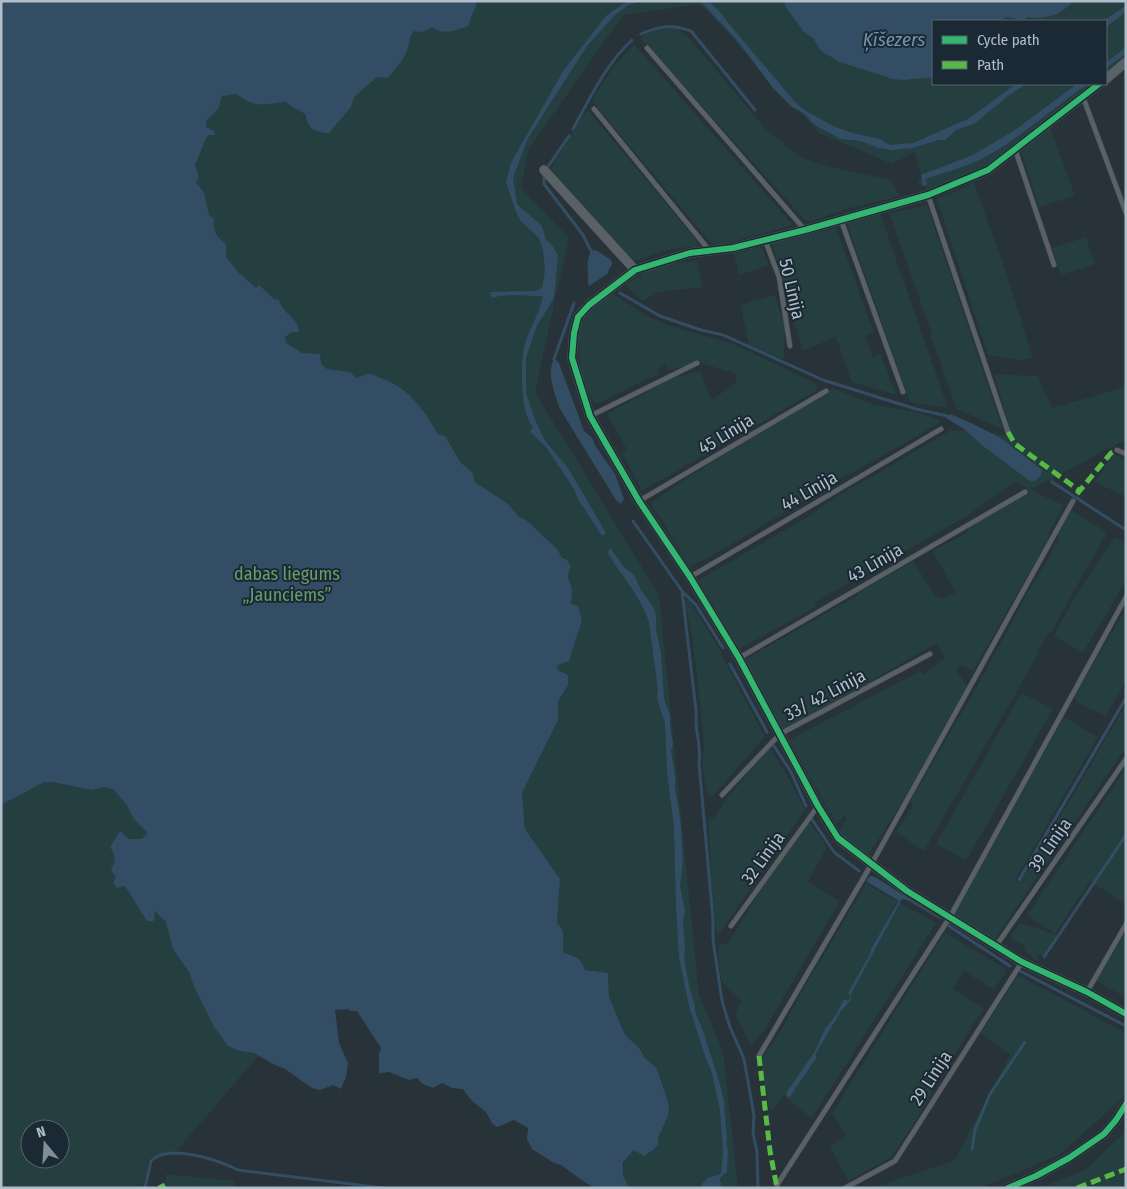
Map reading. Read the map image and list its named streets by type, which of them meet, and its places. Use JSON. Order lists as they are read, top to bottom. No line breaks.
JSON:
{"streets":{"lane":["50 Līnija","45 Līnija","44 Līnija","43 Līnija","33/ 42 Līnija","39 Līnija","32 Līnija","29 Līnija"]},"water":["Ķīšezers"],"parks":["dabas liegums „Jaunciems”"],"legend":["Cycle path","Path"],"north":"top"}
